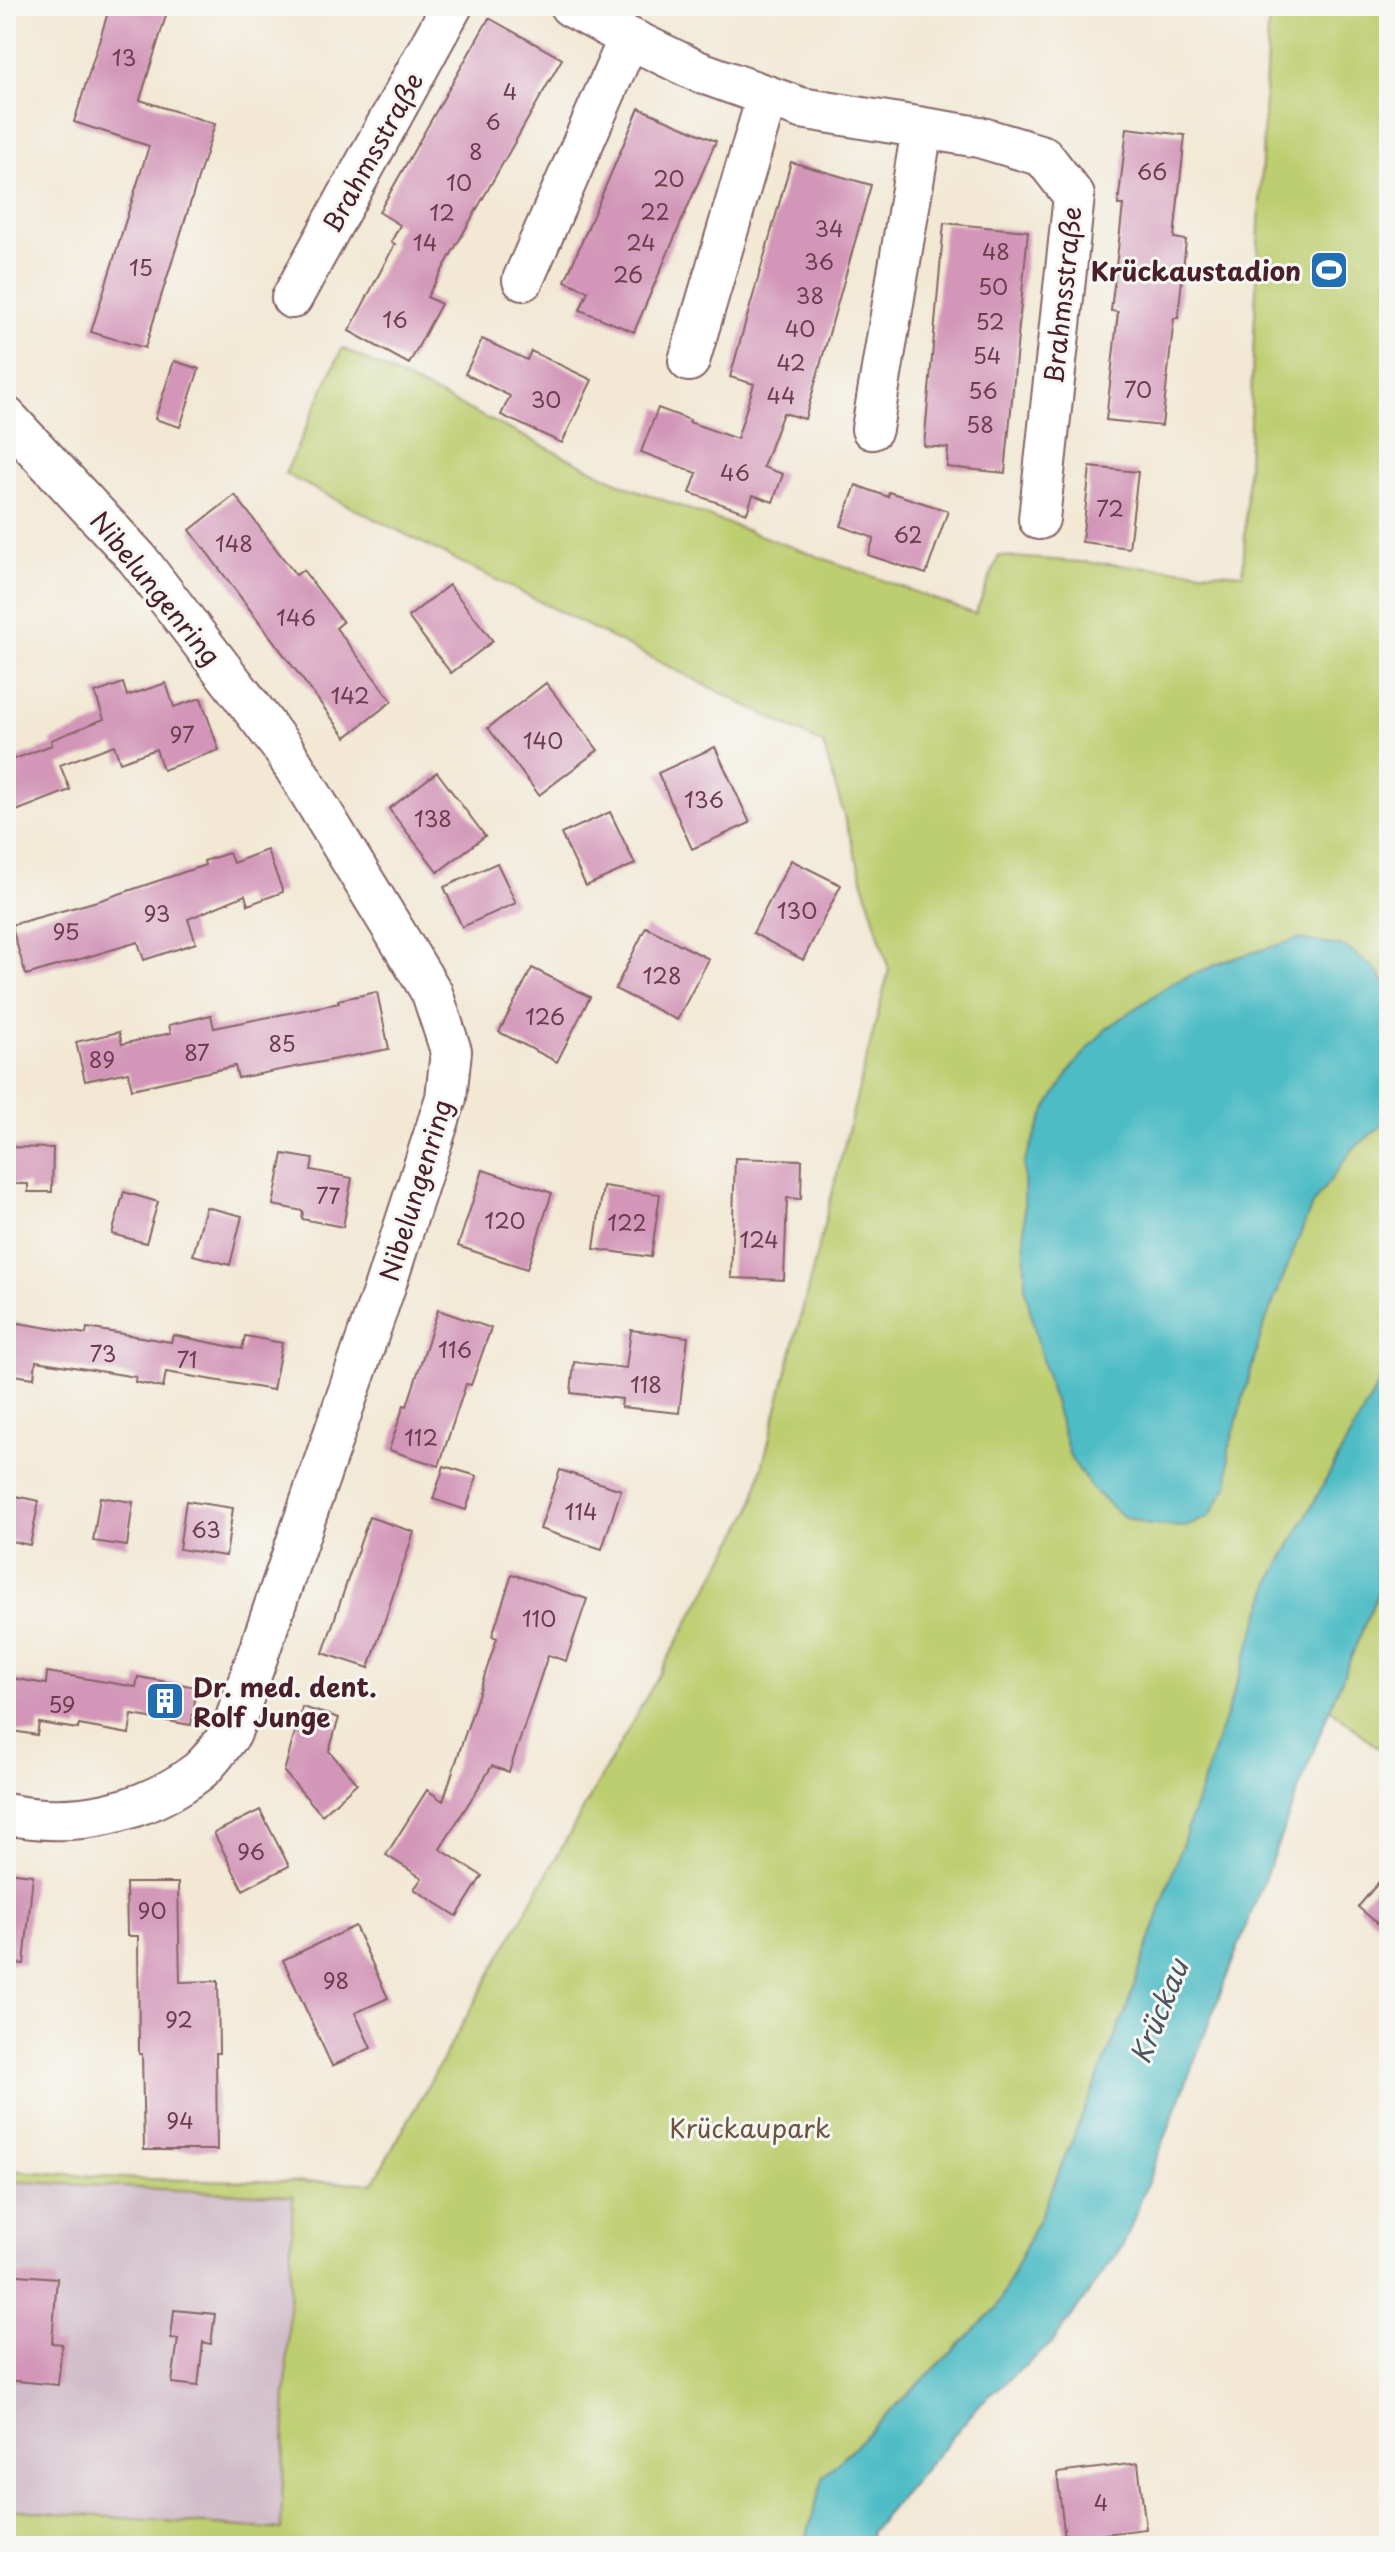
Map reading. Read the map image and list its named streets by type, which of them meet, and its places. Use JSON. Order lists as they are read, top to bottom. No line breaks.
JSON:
{"streets":{"street":["Brahmsstraße","Nibelungenring"]},"water":["Krückau"],"parks":["Krückaupark"],"places":{"sports":["Krückaustadion"],"building":["Dr. med. dent. Rolf Junge"]},"house_numbers":["13","4","6","8","66","20","10","22","12","34","14","24","48","36","15","26","50","38","16","52","40","54","42","70","56","44","30","58","46","72","62","148","146","142","97","140","136","138","130","93","95","128","126","85","87","89","77","120","122","124","116","73","71","118","112","114","63","110","59","96","90","98","92","94","4"]}
